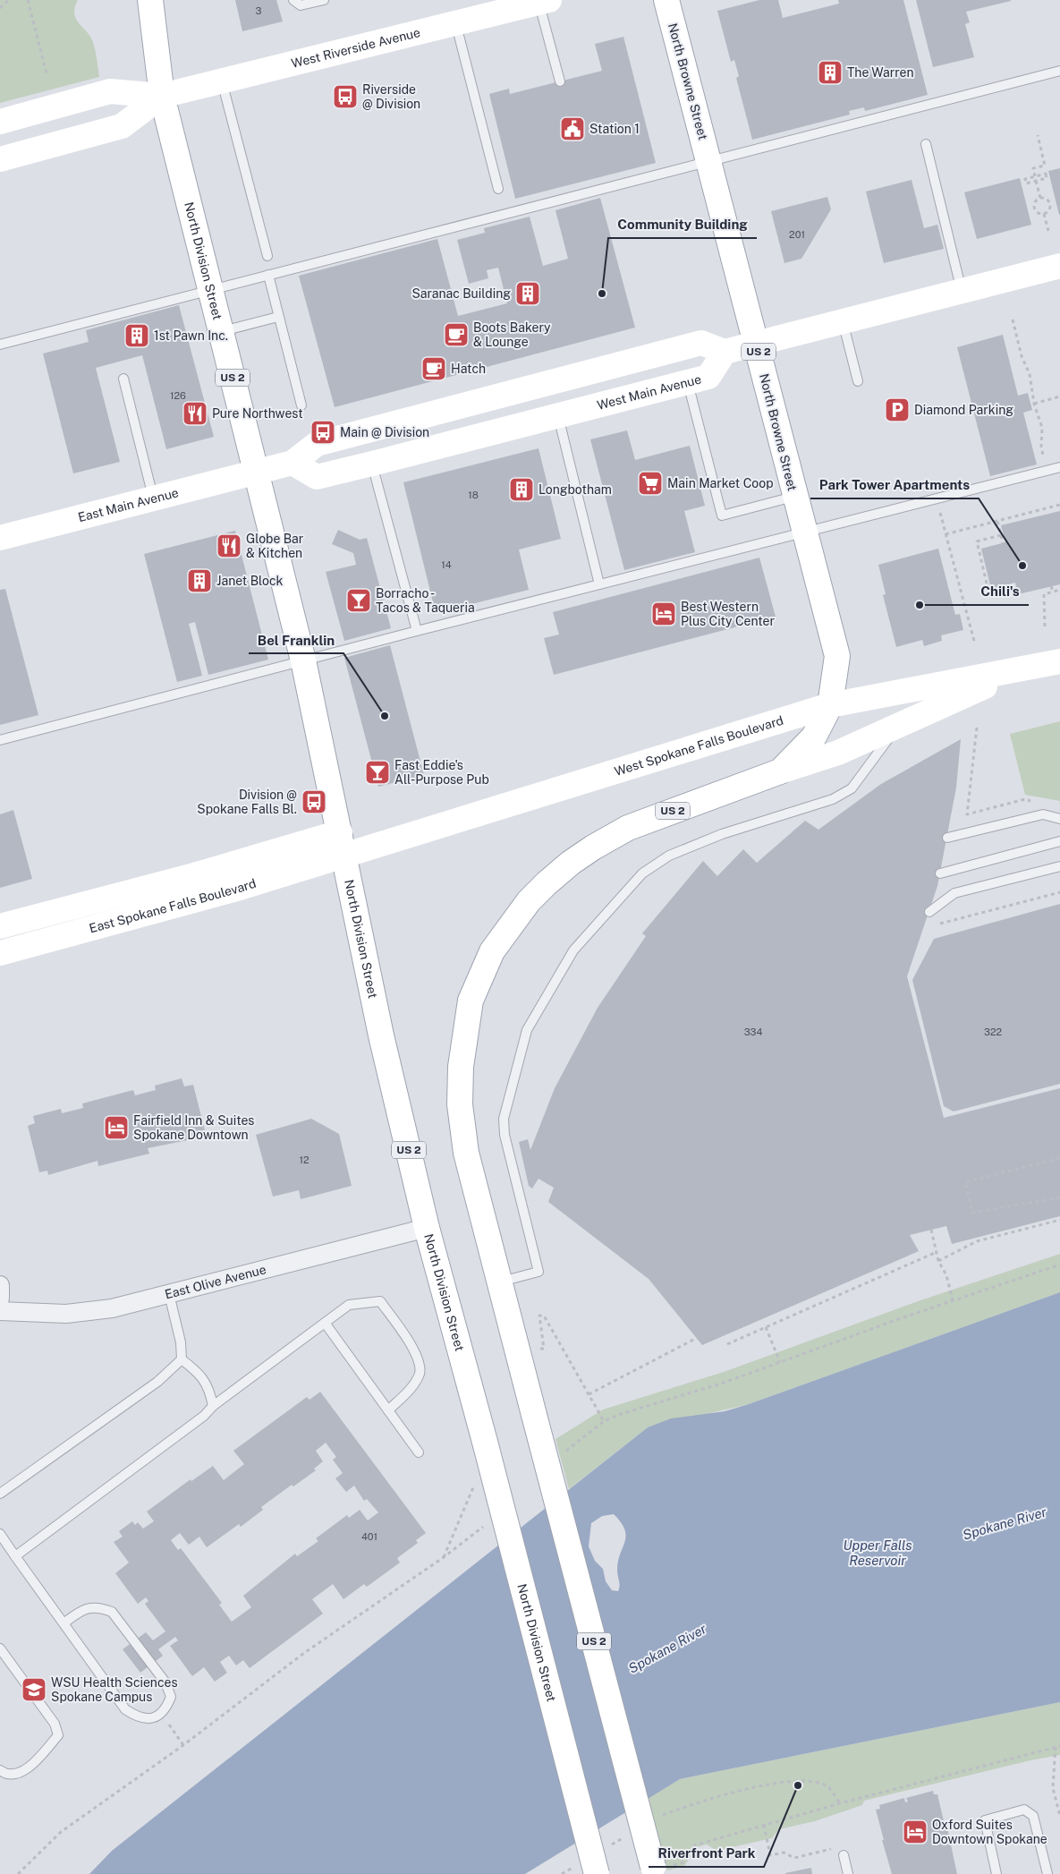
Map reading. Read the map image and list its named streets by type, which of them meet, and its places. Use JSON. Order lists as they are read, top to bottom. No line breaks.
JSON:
{"streets":{"main road":["West Riverside Avenue","North Browne Street","North Division Street","US 2","West Main Avenue","East Main Avenue","West Spokane Falls Boulevard","East Spokane Falls Boulevard"],"street":["East Olive Avenue"]},"crossings":[["West Riverside Avenue","North Division Street"],["North Browne Street","US 2"],["North Browne Street","West Spokane Falls Boulevard"],["North Division Street","East Main Avenue"],["North Division Street","West Spokane Falls Boulevard"],["North Division Street","East Spokane Falls Boulevard"],["North Division Street","East Olive Avenue"],["West Spokane Falls Boulevard","East Spokane Falls Boulevard"]],"water":["Spokane River","Upper Falls Reservoir"],"places":{"building":["The Warren","Saranac Building","1st Pawn Inc.","Longbotham","Janet Block"],"bus stop":["Riverside @ Division","Main @ Division","Division @ Spokane Falls Bl."],"public building":["Station 1"],"other":["Community Building","Park Tower Apartments","Chili's","Bel Franklin","Riverfront Park"],"cafe":["Boots Bakery & Lounge","Hatch"],"parking":["Diamond Parking"],"restaurant":["Pure Northwest","Globe Bar & Kitchen"],"supermarket":["Main Market Coop"],"bar":["Borracho - Tacos & Taqueria","Fast Eddie's All-Purpose Pub"],"hotel":["Best Western Plus City Center","Fairfield Inn & Suites Spokane Downtown","Oxford Suites Downtown Spokane"],"school or university":["WSU Health Sciences Spokane Campus"]},"house_numbers":["3","201","126","18","14","334","322","12","401"]}
